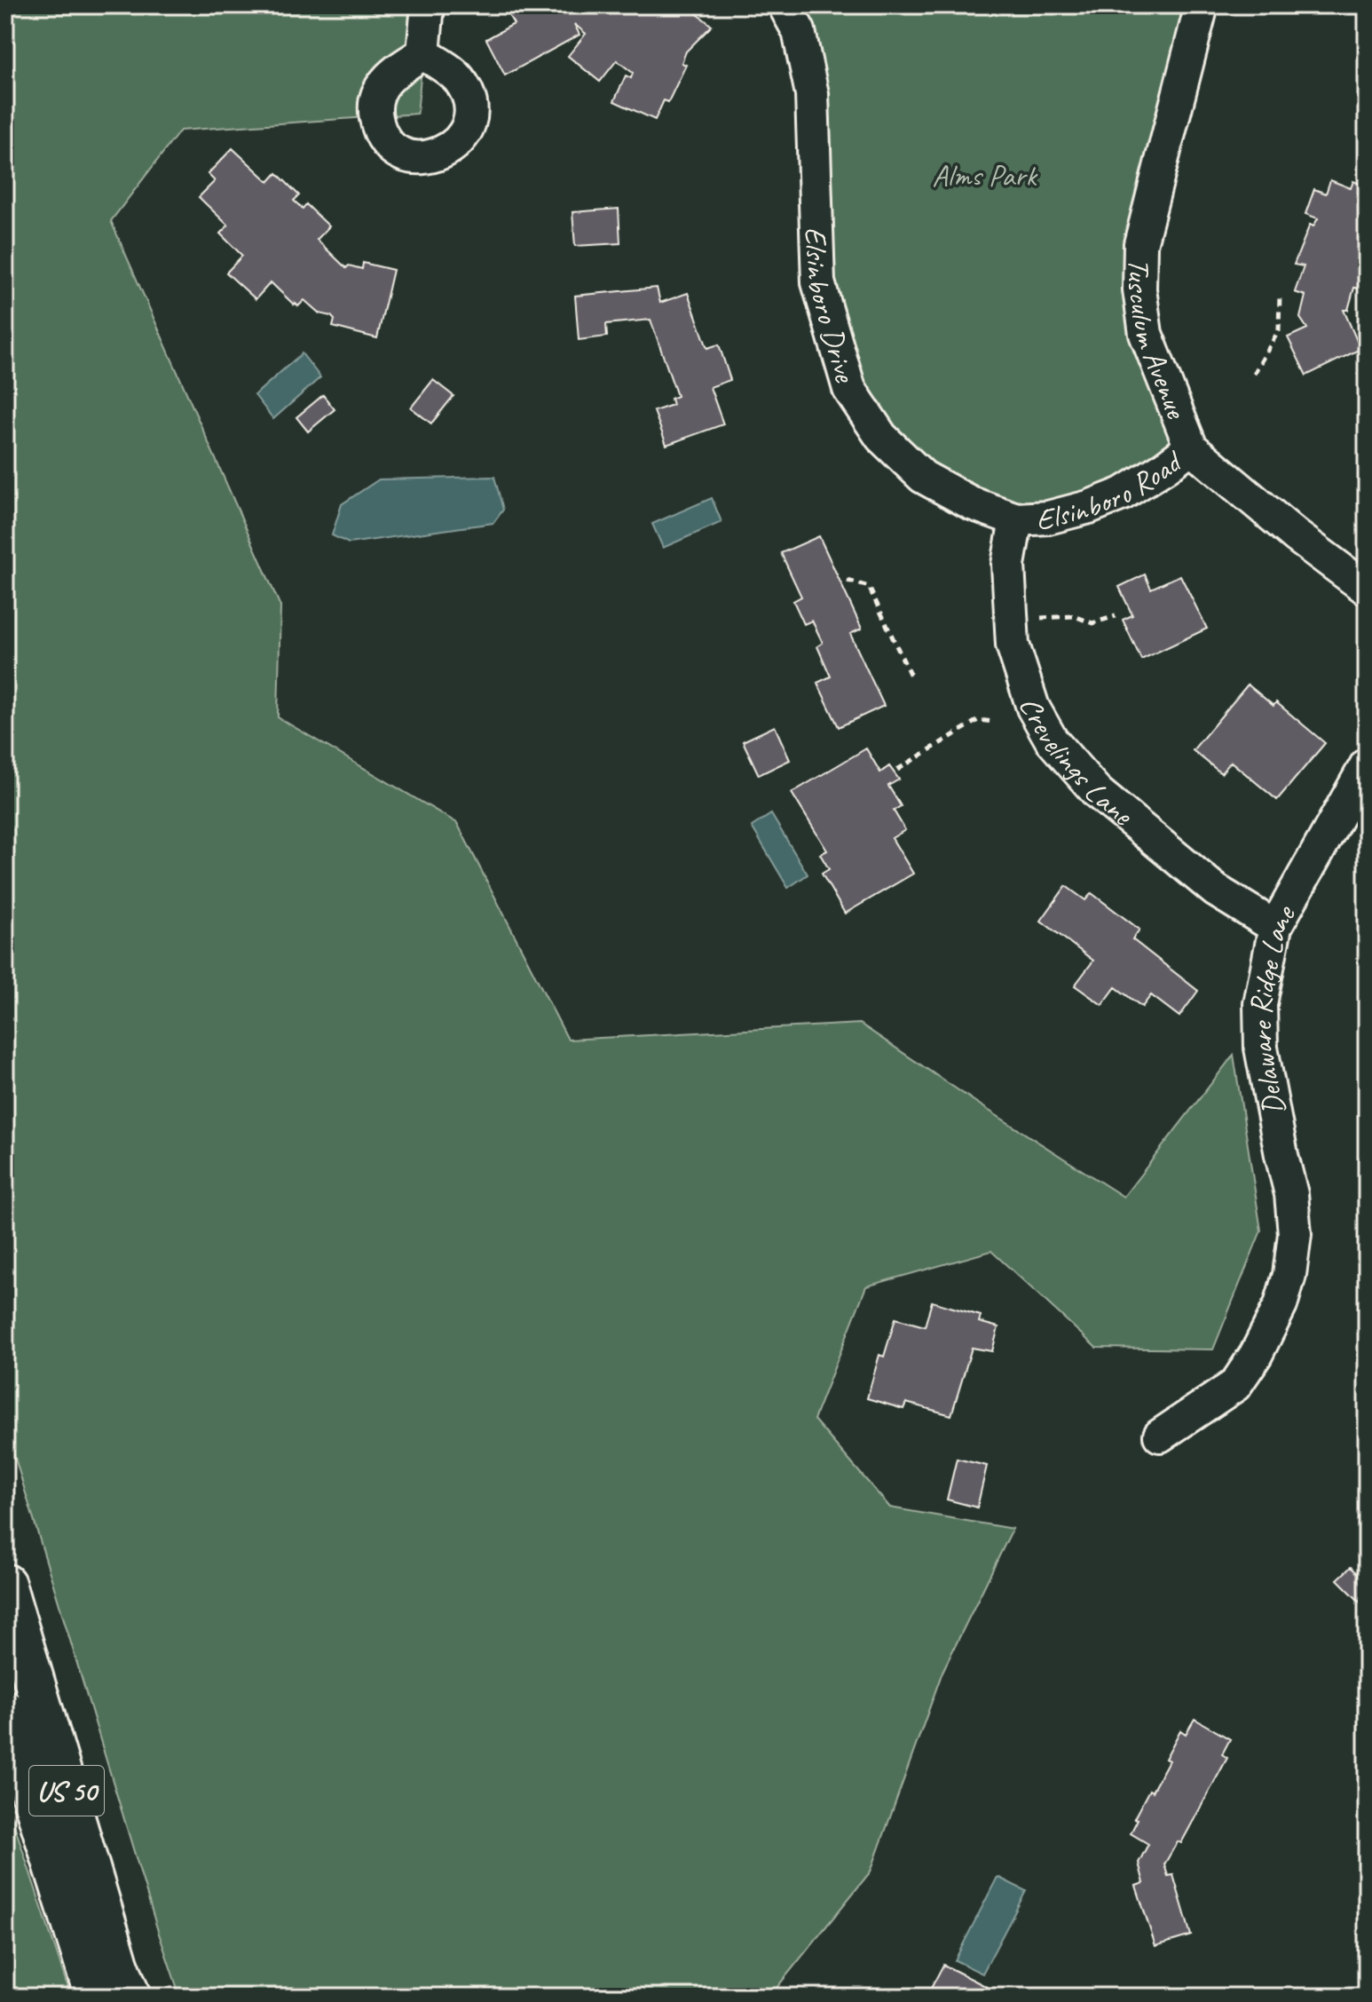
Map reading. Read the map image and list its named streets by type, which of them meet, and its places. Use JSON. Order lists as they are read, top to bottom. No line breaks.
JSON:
{"streets":{"highway":["US 50"],"street":["Elsinboro Drive","Tusculum Avenue","Elsinboro Road","Crevelings Lane","Delaware Ridge Lane"]},"crossings":[["Elsinboro Drive","Elsinboro Road"],["Elsinboro Drive","Crevelings Lane"],["Tusculum Avenue","Elsinboro Road"],["Elsinboro Road","Crevelings Lane"],["Crevelings Lane","Delaware Ridge Lane"]],"parks":["Alms Park"]}
